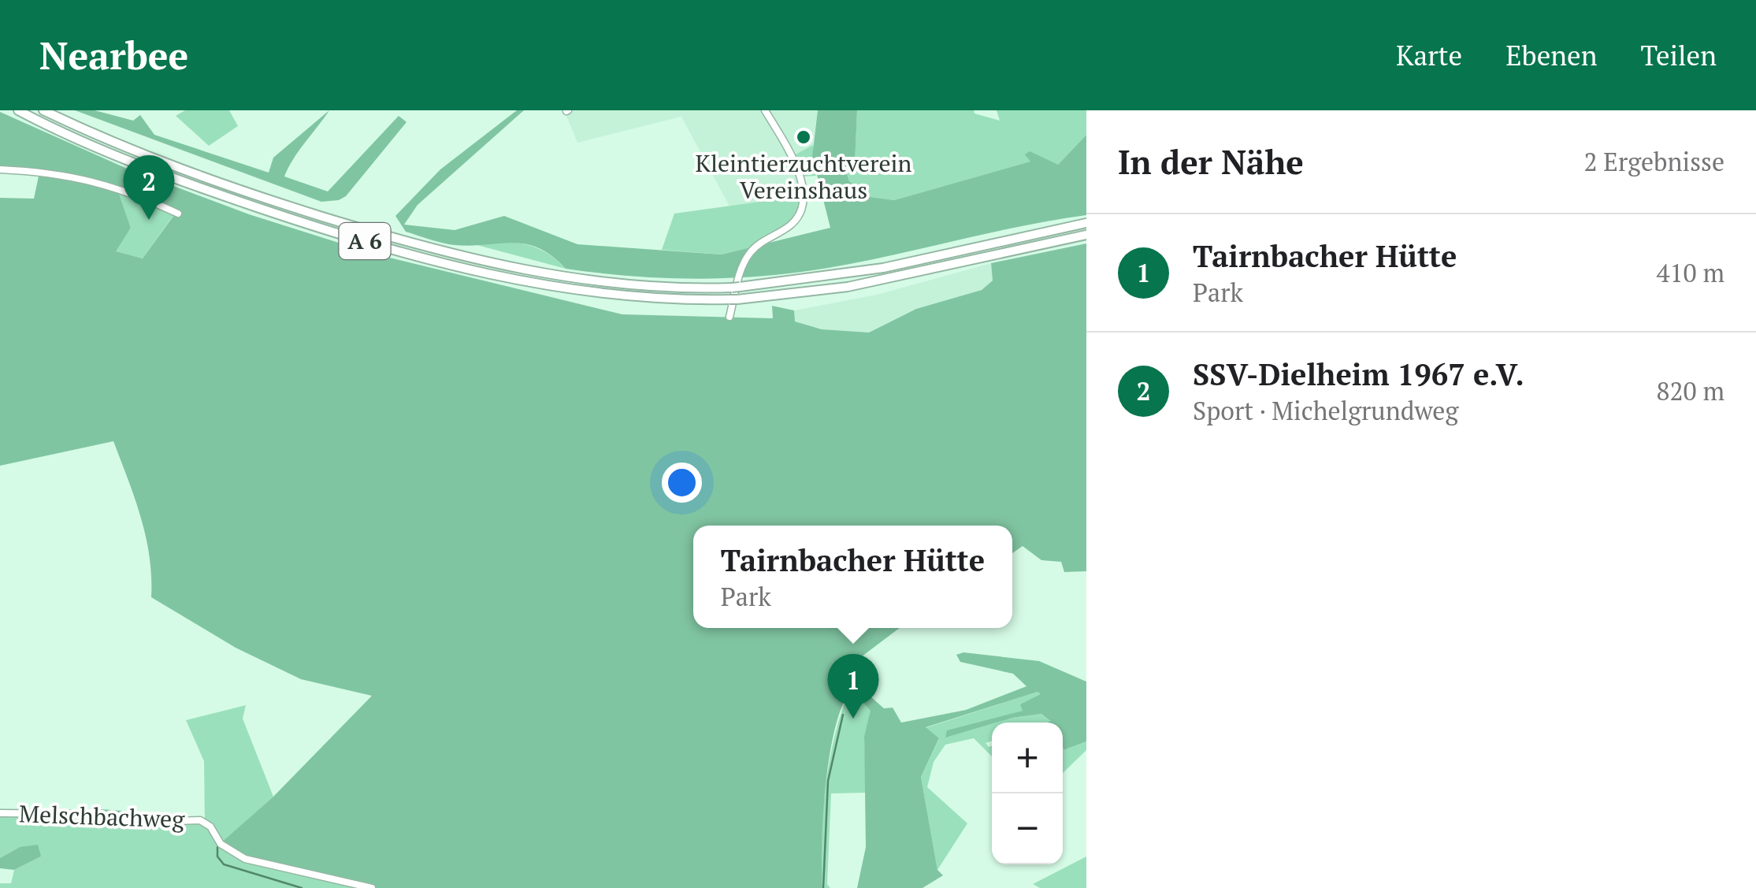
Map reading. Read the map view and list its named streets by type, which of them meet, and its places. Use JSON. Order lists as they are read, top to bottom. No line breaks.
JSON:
{"streets":{"highway":["A 6"],"street":["Melschbachweg"]},"places":["Kleintierzuchtverein Vereinshaus"],"page":{"header":"Nearbee","nav":["Karte","Ebenen","Teilen"],"heading":["In der Nähe","2 Ergebnisse"],"pins":["2","1"],"list":[{"mark":"1","name":"Tairnbacher Hütte","note":"Park","value":"410 m"},{"mark":"2","name":"SSV-Dielheim 1967 e.V.","note":"Sport · Michelgrundweg","value":"820 m"}],"popup":["Tairnbacher Hütte","Park"],"map_buttons":["+","−"]}}
